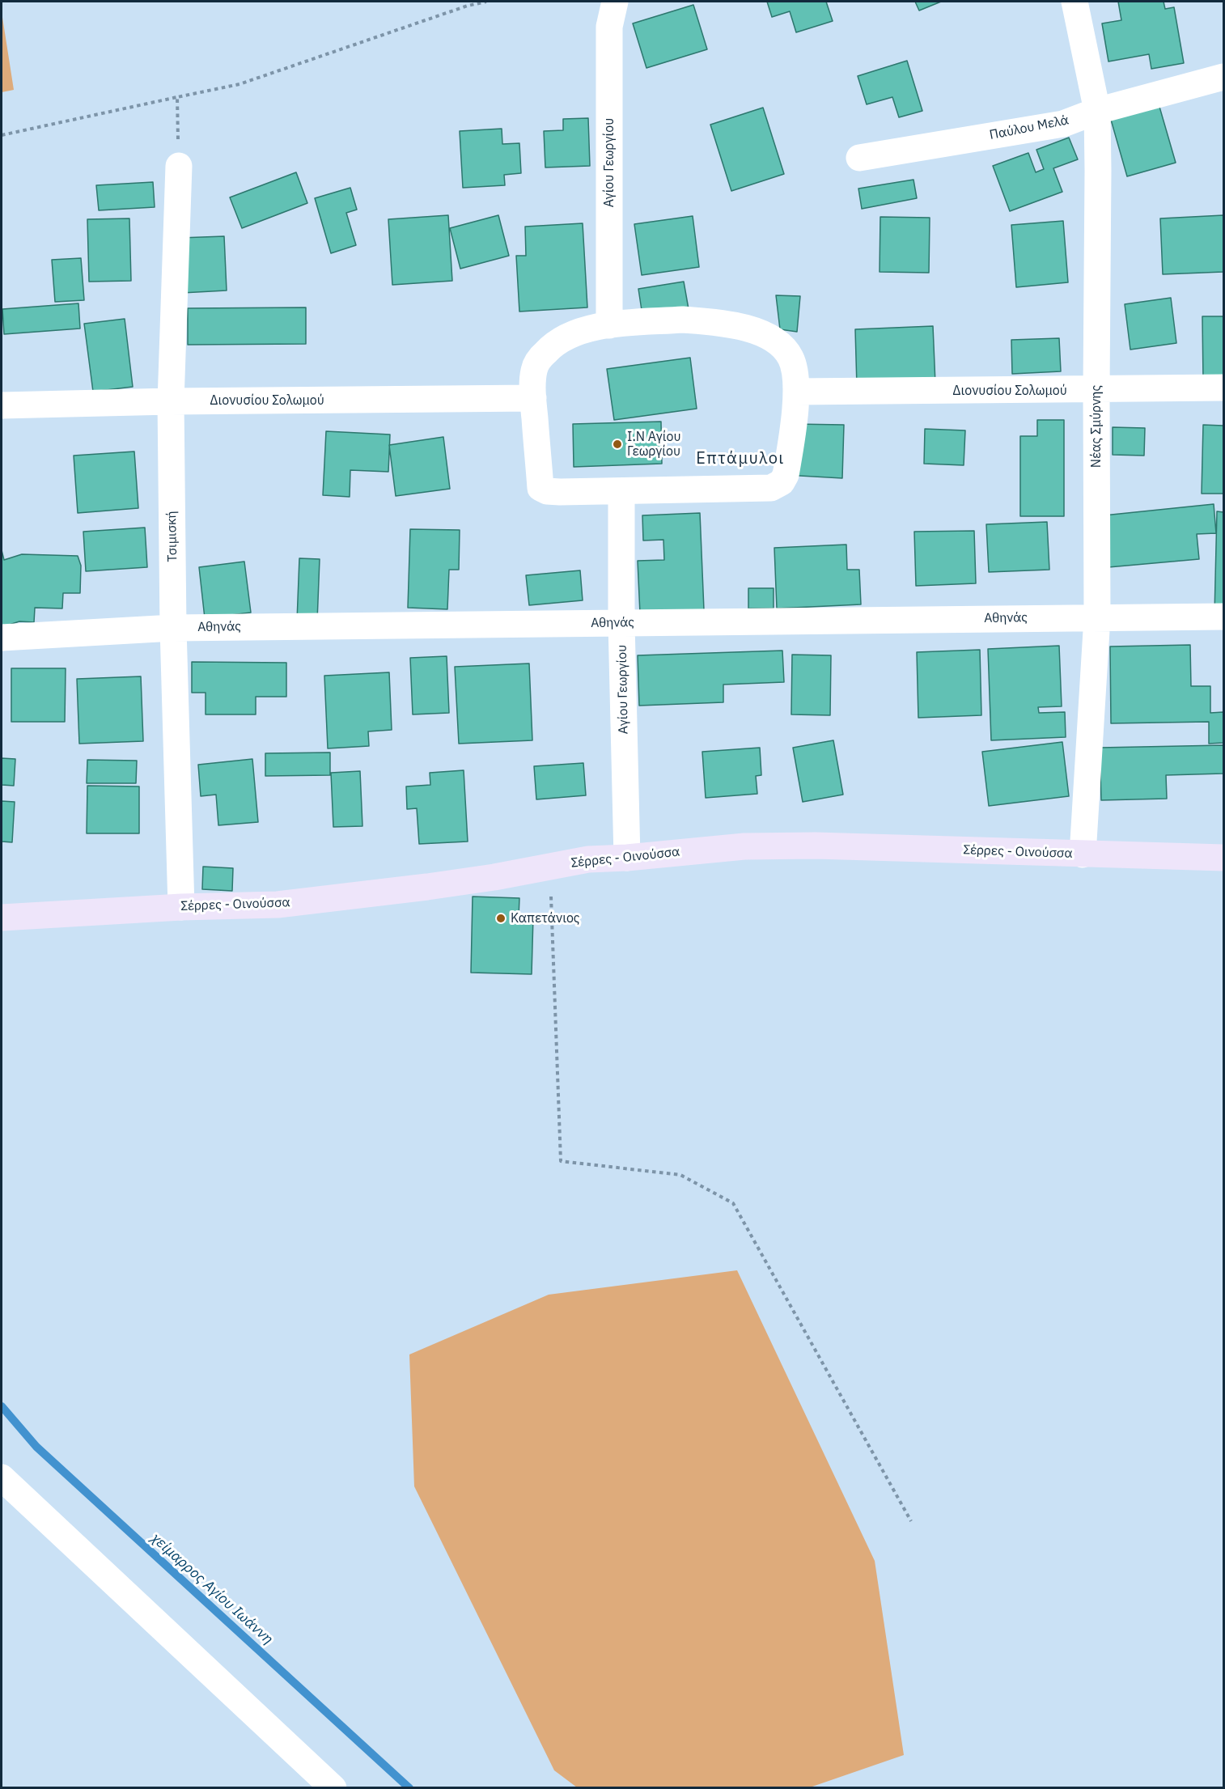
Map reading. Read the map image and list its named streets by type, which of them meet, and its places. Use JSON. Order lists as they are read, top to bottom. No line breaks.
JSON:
{"streets":{"street":["Παύλου Μελά","Αγίου Γεωργίου","Διονυσίου Σολωμού","Νέας Σμύρνης","Τσιμισκή","Αθηνάς","Σέρρες - Οινούσσα"]},"crossings":[["Παύλου Μελά","Νέας Σμύρνης"],["Αγίου Γεωργίου","Αθηνάς"],["Αγίου Γεωργίου","Σέρρες - Οινούσσα"],["Διονυσίου Σολωμού","Νέας Σμύρνης"],["Διονυσίου Σολωμού","Τσιμισκή"],["Νέας Σμύρνης","Αθηνάς"],["Νέας Σμύρνης","Σέρρες - Οινούσσα"],["Τσιμισκή","Αθηνάς"],["Τσιμισκή","Σέρρες - Οινούσσα"]],"districts":["Επτάμυλοι"],"water":["χείμαρρος Αγίου Ιωάννη"],"places":["Ι.Ν Αγίου Γεωργίου","Καπετάνιος"]}
